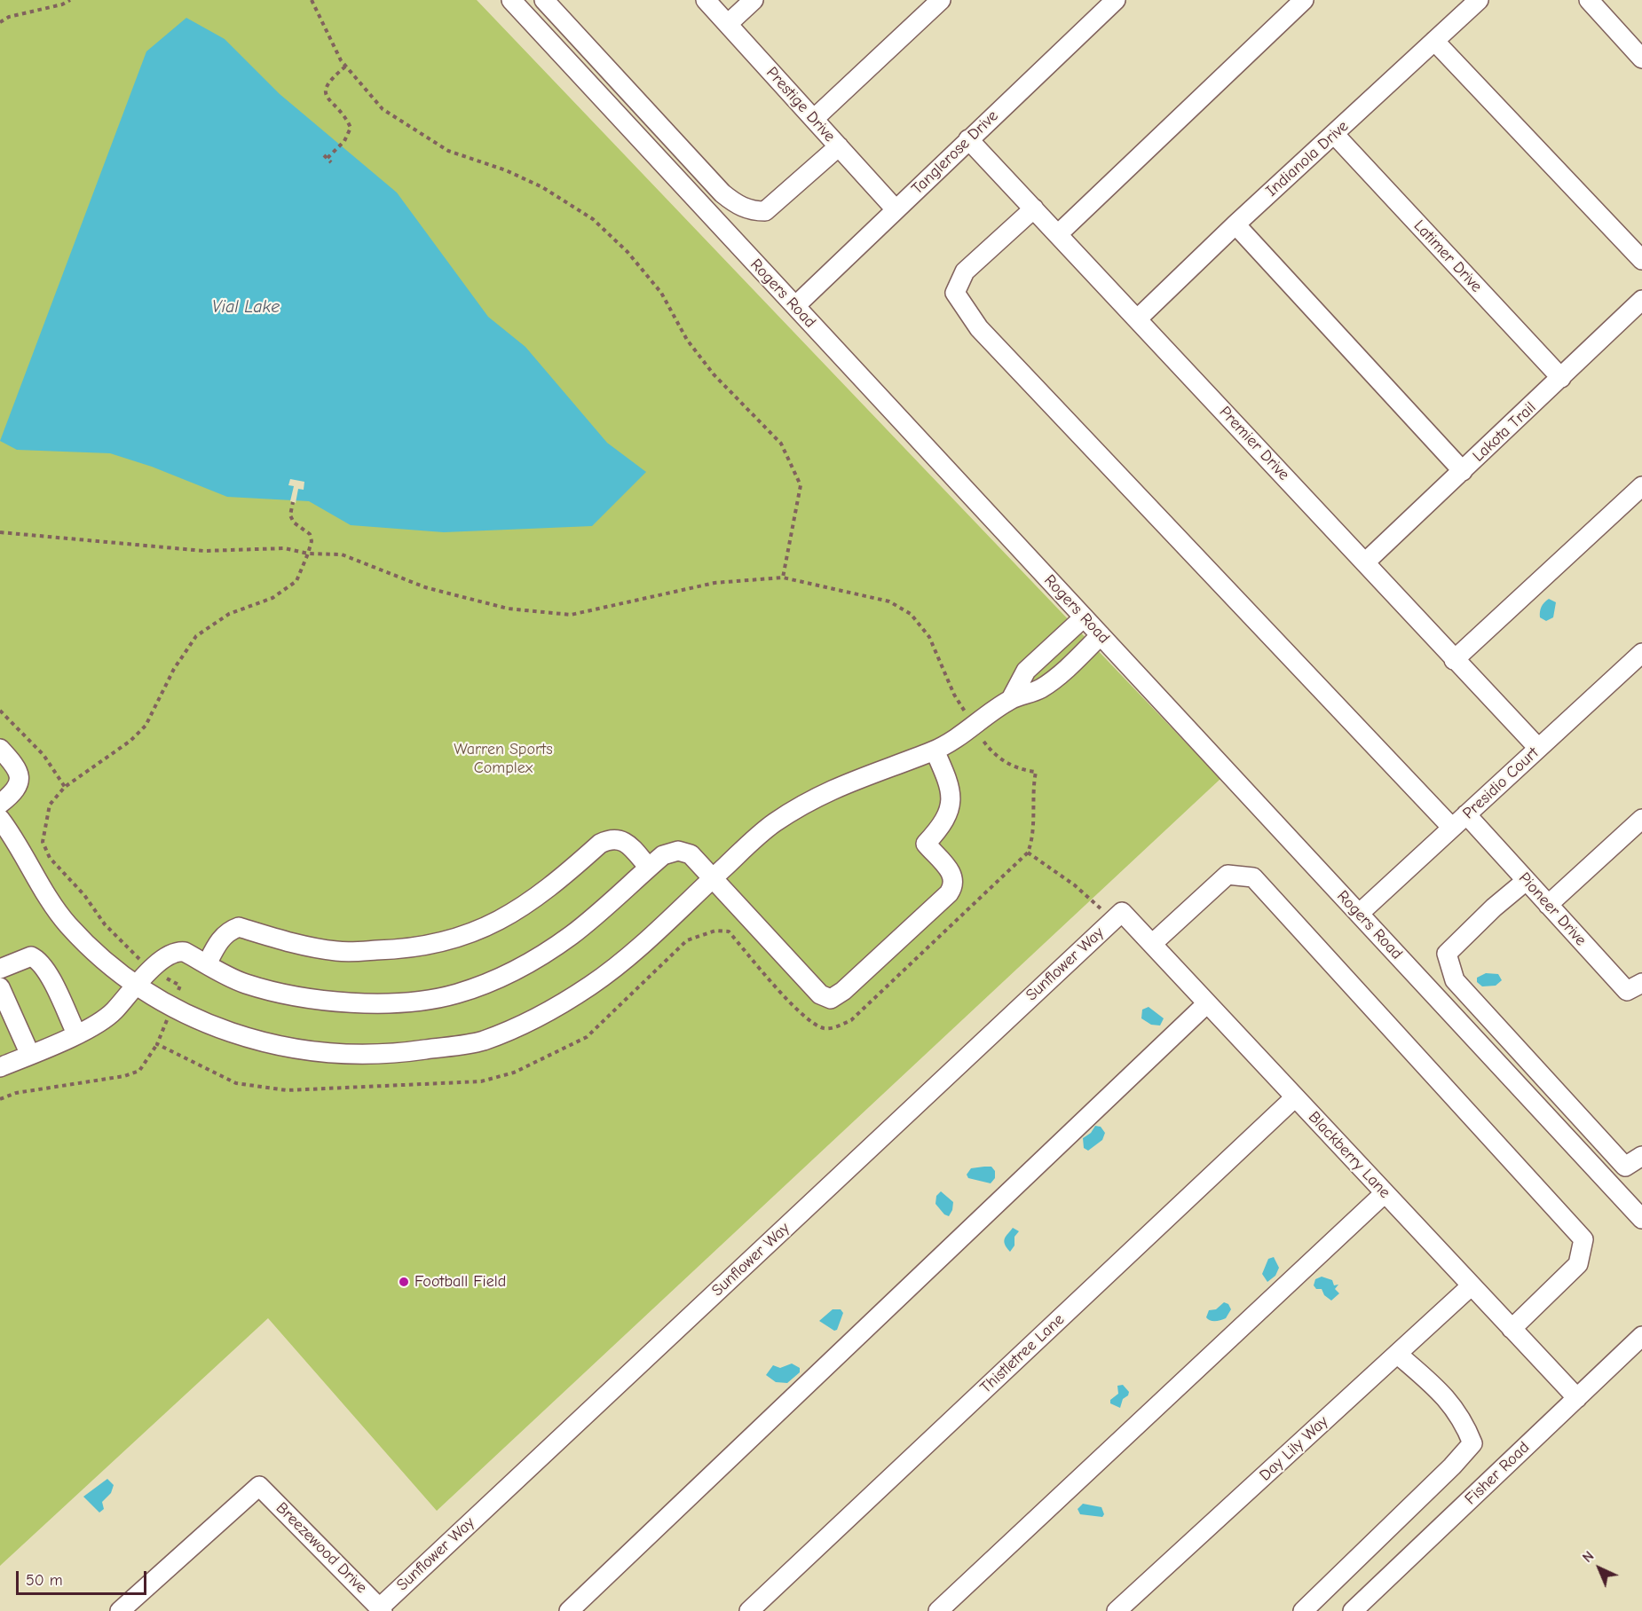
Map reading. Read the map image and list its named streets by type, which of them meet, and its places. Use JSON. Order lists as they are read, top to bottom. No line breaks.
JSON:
{"streets":{"street":["Prestige Drive","Tanglerose Drive","Indianola Drive","Latimer Drive","Rogers Road","Lakota Trail","Premier Drive","Presidio Court","Pioneer Drive","Sunflower Way","Blackberry Lane","Thistletree Lane","Day Lily Way","Fisher Road","Breezewood Drive"]},"crossings":[["Prestige Drive","Tanglerose Drive"],["Tanglerose Drive","Rogers Road"],["Tanglerose Drive","Premier Drive"],["Indianola Drive","Latimer Drive"],["Indianola Drive","Premier Drive"],["Latimer Drive","Lakota Trail"],["Rogers Road","Presidio Court"],["Lakota Trail","Premier Drive"],["Premier Drive","Presidio Court"],["Presidio Court","Pioneer Drive"],["Sunflower Way","Blackberry Lane"],["Sunflower Way","Breezewood Drive"],["Blackberry Lane","Thistletree Lane"],["Blackberry Lane","Day Lily Way"],["Blackberry Lane","Fisher Road"]],"water":["Vial Lake"],"parks":["Warren Sports Complex"],"places":["Football Field"],"scale_bar":"50 m","north":"top left"}
